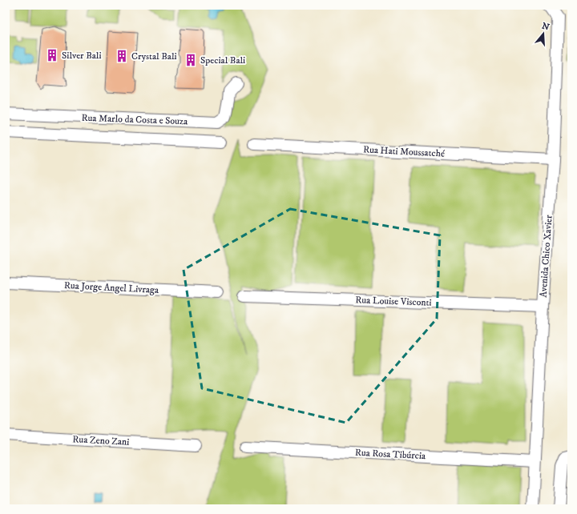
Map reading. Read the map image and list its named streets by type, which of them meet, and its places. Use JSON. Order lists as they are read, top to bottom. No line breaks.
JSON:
{"streets":{"street":["Rua Marlo da Costa e Souza","Rua Hati Moussatché","Avenida Chico Xavier","Rua Jorge Angel Livraga","Rua Louise Visconti","Rua Zeno Zani","Rua Rosa Tibúrcia"]},"crossings":[["Rua Hati Moussatché","Avenida Chico Xavier"],["Avenida Chico Xavier","Rua Louise Visconti"],["Avenida Chico Xavier","Rua Rosa Tibúrcia"]],"places":{"building":["Silver Bali","Crystal Bali","Special Bali"]},"north":"top"}
